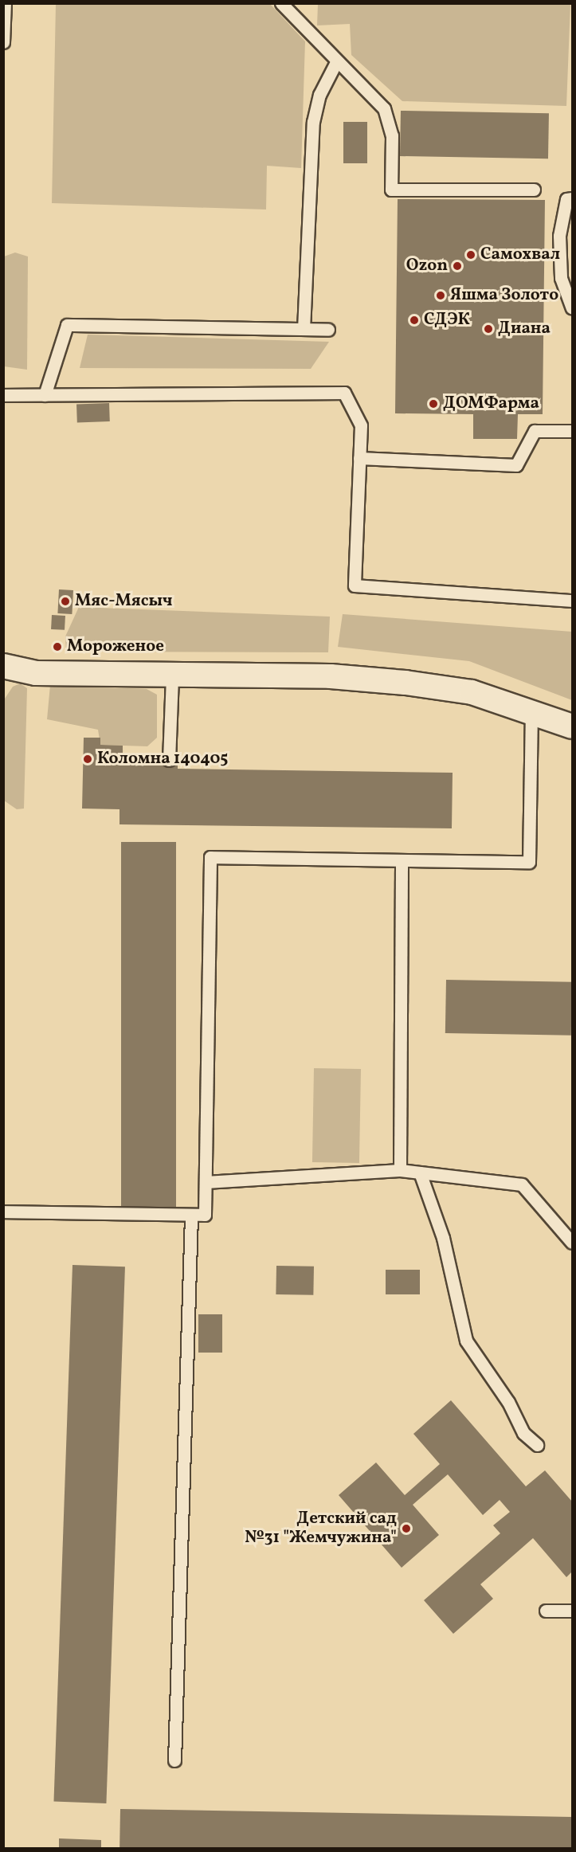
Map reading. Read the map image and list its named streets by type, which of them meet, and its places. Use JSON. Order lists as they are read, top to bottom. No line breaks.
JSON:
{"places":["Самохвал","Ozon","Яшма Золото","СДЭК","Диана","ДОМФарма","Мяс-Мясыч","Мороженое","Коломна 140405","Детский сад №31 \"Жемчужина\""]}
